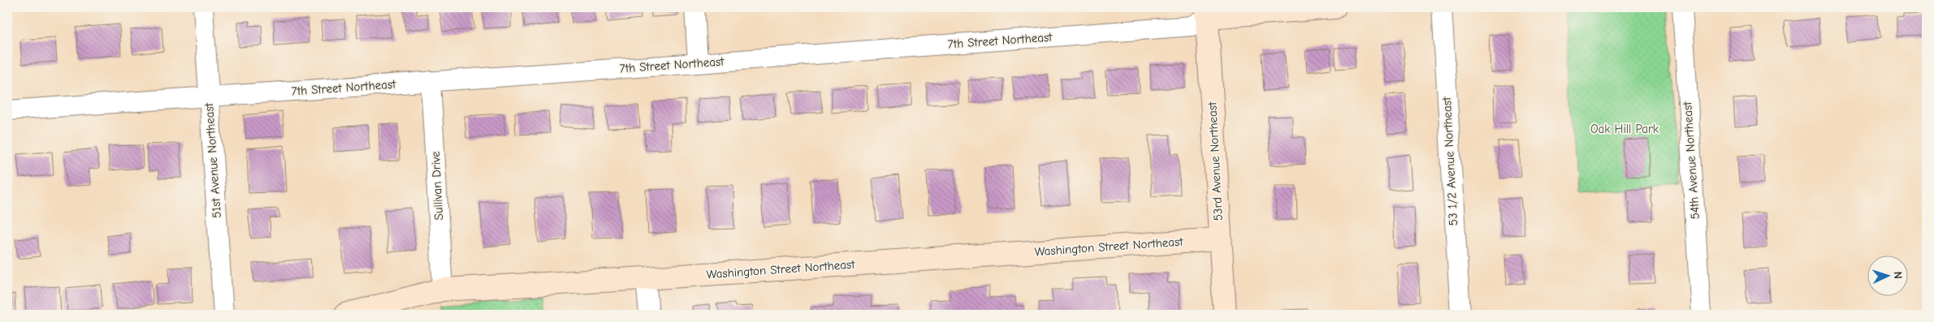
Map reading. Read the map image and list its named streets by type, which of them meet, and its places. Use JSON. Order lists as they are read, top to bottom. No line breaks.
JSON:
{"streets":{"street":["7th Street Northeast","51st Avenue Northeast","54th Avenue Northeast","53rd Avenue Northeast","53 1/2 Avenue Northeast","Sullivan Drive","Washington Street Northeast"]},"crossings":[["7th Street Northeast","51st Avenue Northeast"],["7th Street Northeast","53rd Avenue Northeast"],["7th Street Northeast","Sullivan Drive"],["53rd Avenue Northeast","Washington Street Northeast"],["Sullivan Drive","Washington Street Northeast"]],"parks":["Oak Hill Park"],"north":"right"}
